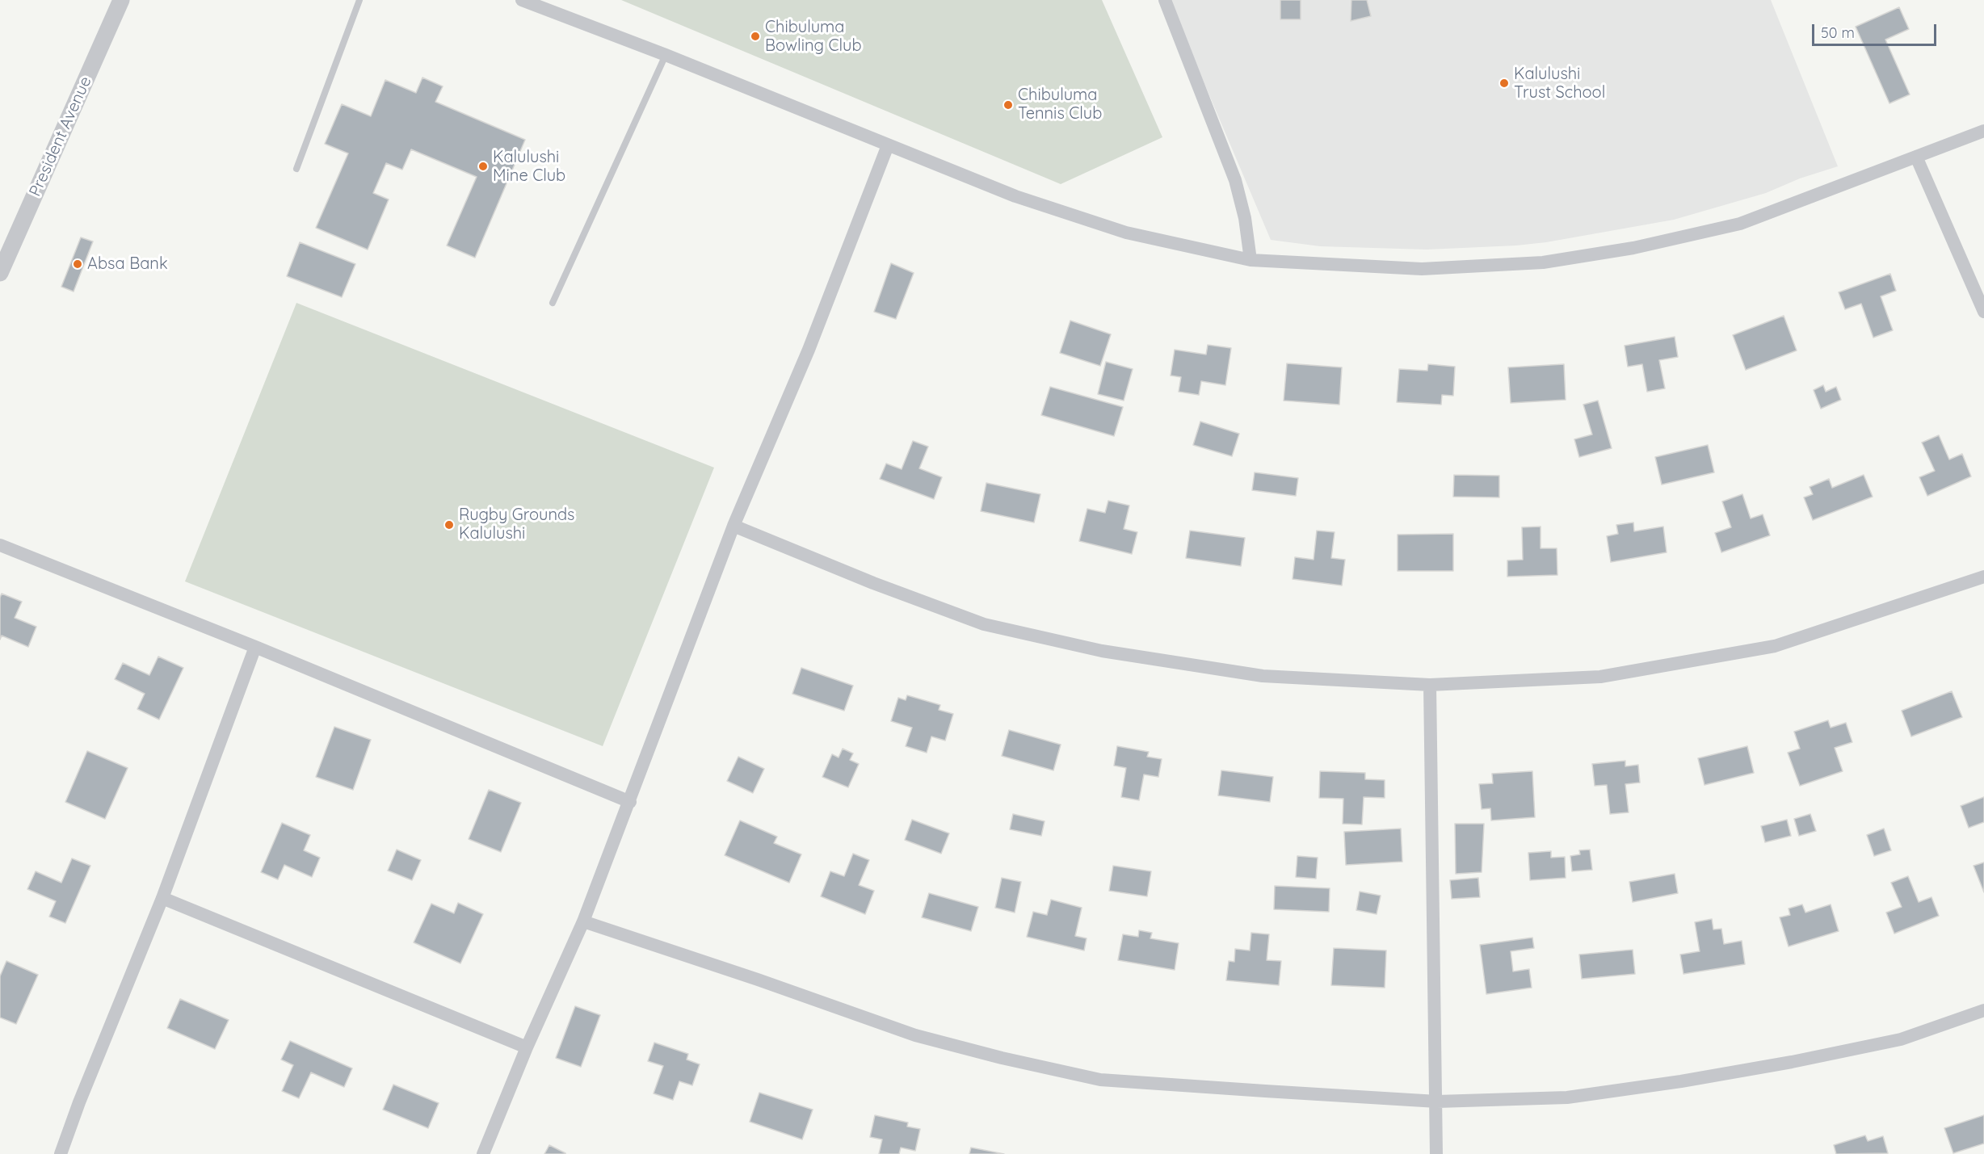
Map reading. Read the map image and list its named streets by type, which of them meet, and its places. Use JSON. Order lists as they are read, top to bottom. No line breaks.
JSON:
{"streets":{"street":["President Avenue"]},"places":["Chibuluma Bowling Club","Kalulushi Trust School","Chibuluma Tennis Club","Kalulushi Mine Club","Absa Bank","Rugby Grounds Kalulushi"],"scale_bar":"50 m"}
